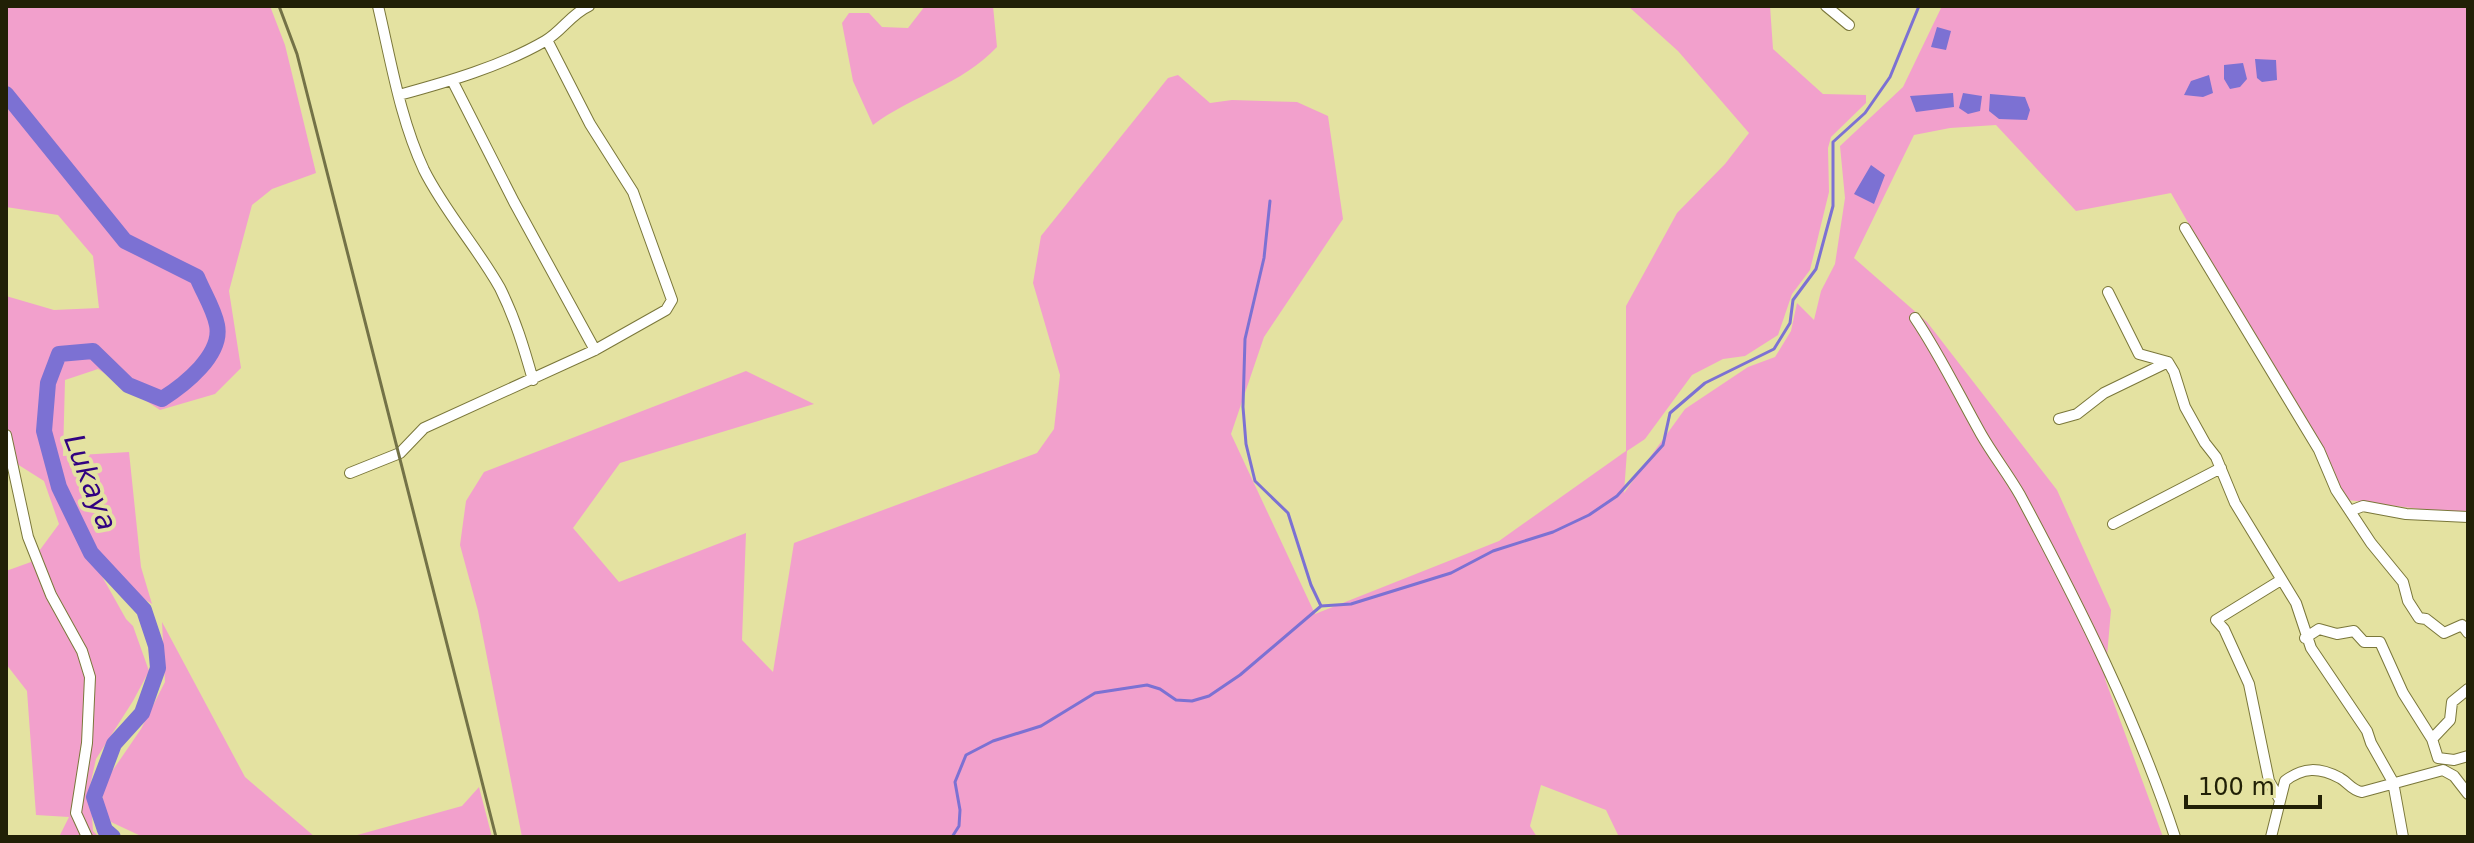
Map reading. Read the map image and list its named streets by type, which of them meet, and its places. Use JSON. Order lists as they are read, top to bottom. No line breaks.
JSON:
{"water":["Lukaya"],"scale_bar":"100 m"}
